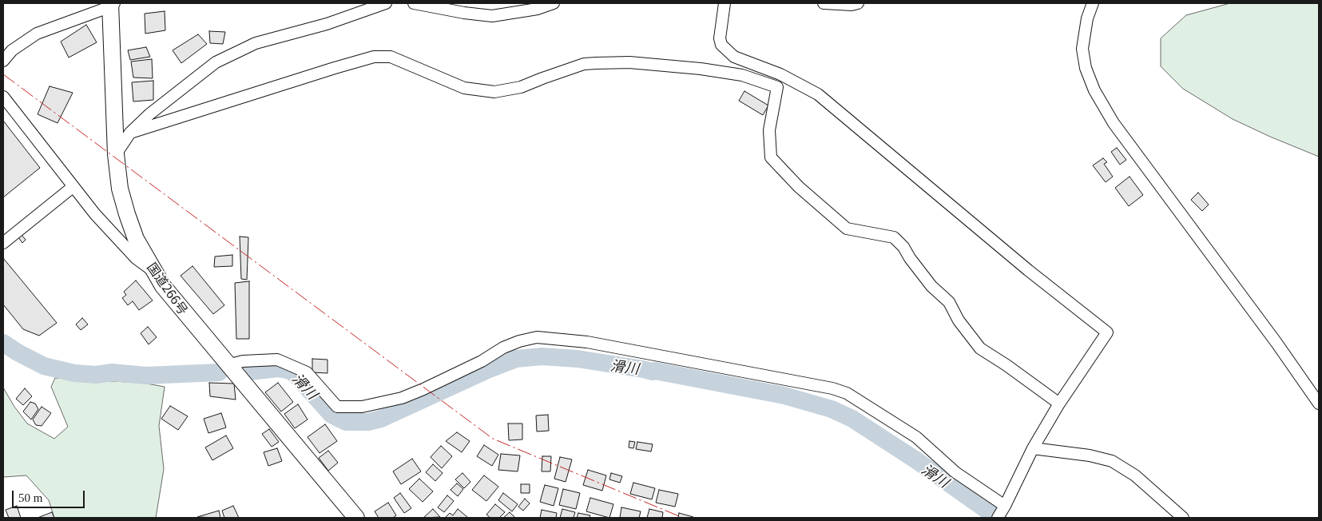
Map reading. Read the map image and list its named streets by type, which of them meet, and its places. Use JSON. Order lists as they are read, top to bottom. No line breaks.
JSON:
{"streets":{"highway":["国道266号"]},"water":["滑川"],"scale_bar":"50 m"}
